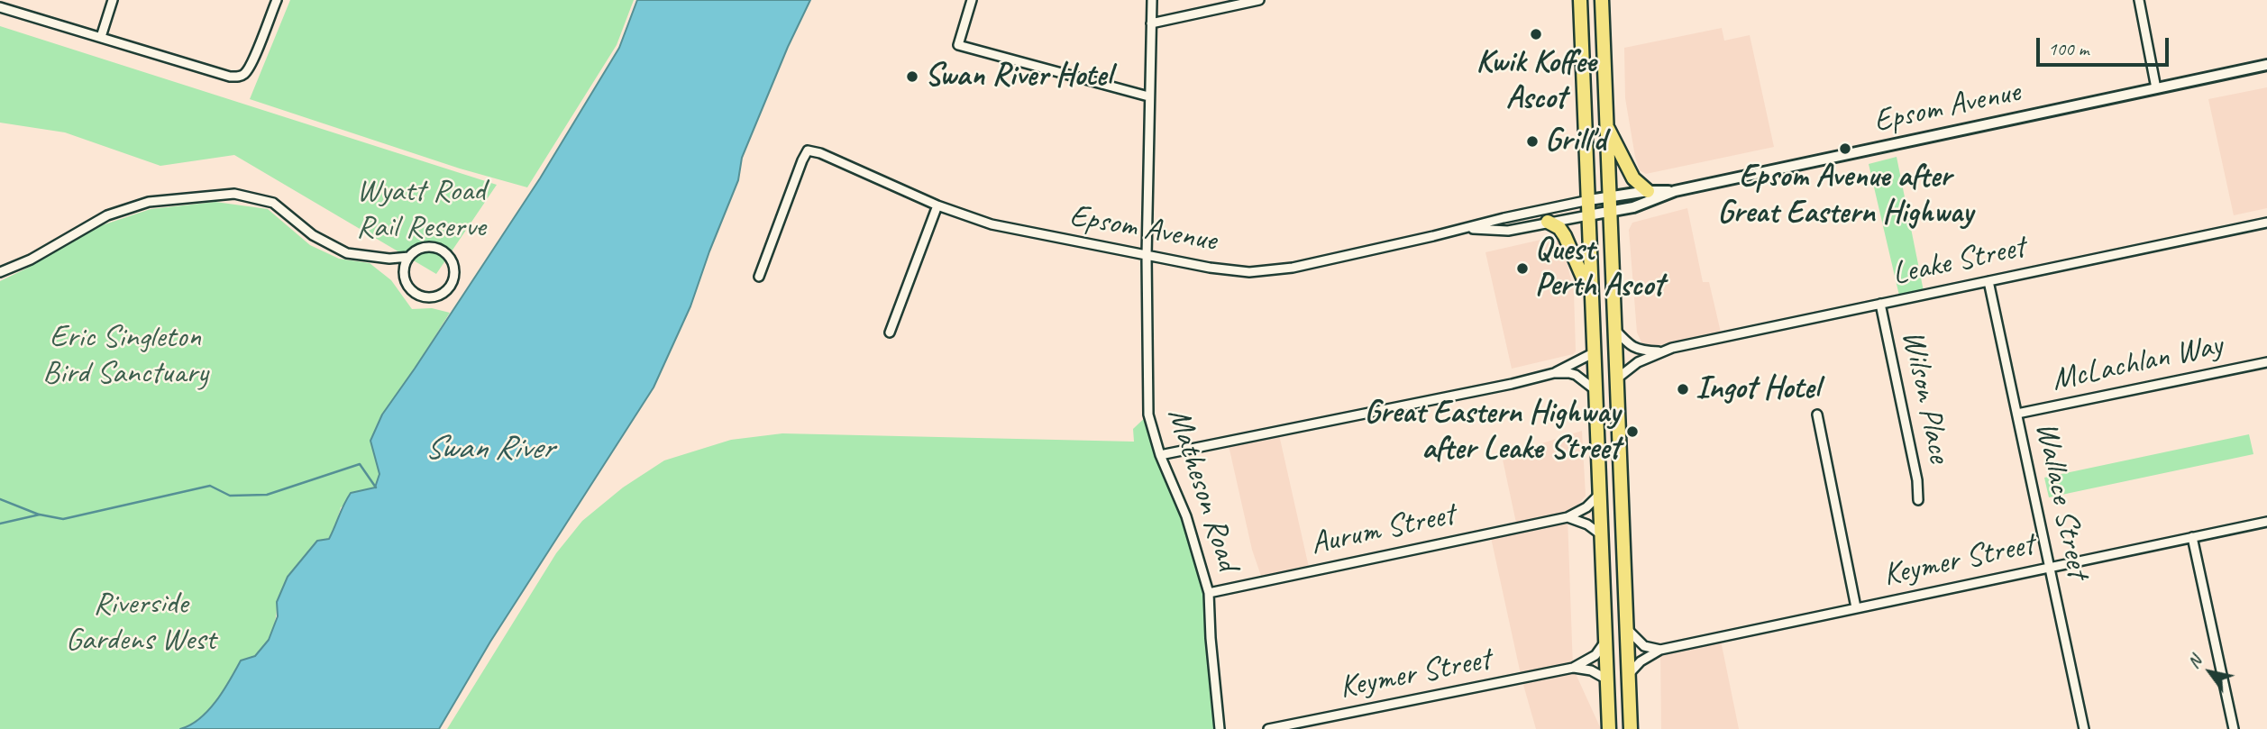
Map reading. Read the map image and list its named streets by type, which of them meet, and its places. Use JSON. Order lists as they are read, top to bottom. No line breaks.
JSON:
{"streets":{"street":["Epsom Avenue","Leake Street","McLachlan Way","Wilson Place","Matheson Road","Wallace Street","Aurum Street","Keymer Street"]},"crossings":[["Epsom Avenue","Matheson Road"],["Leake Street","Wilson Place"],["Leake Street","Wallace Street"],["McLachlan Way","Wallace Street"],["Matheson Road","Aurum Street"],["Wallace Street","Keymer Street"]],"water":["Swan River"],"parks":["Wyatt Road Rail Reserve","Eric Singleton Bird Sanctuary","Riverside Gardens West"],"places":["Kwik Koffee Ascot","Swan River Hotel","Grill'd","Epsom Avenue after Great Eastern Highway","Quest Perth Ascot","Ingot Hotel","Great Eastern Highway after Leake Street"],"scale_bar":"100 m","north":"top left"}
